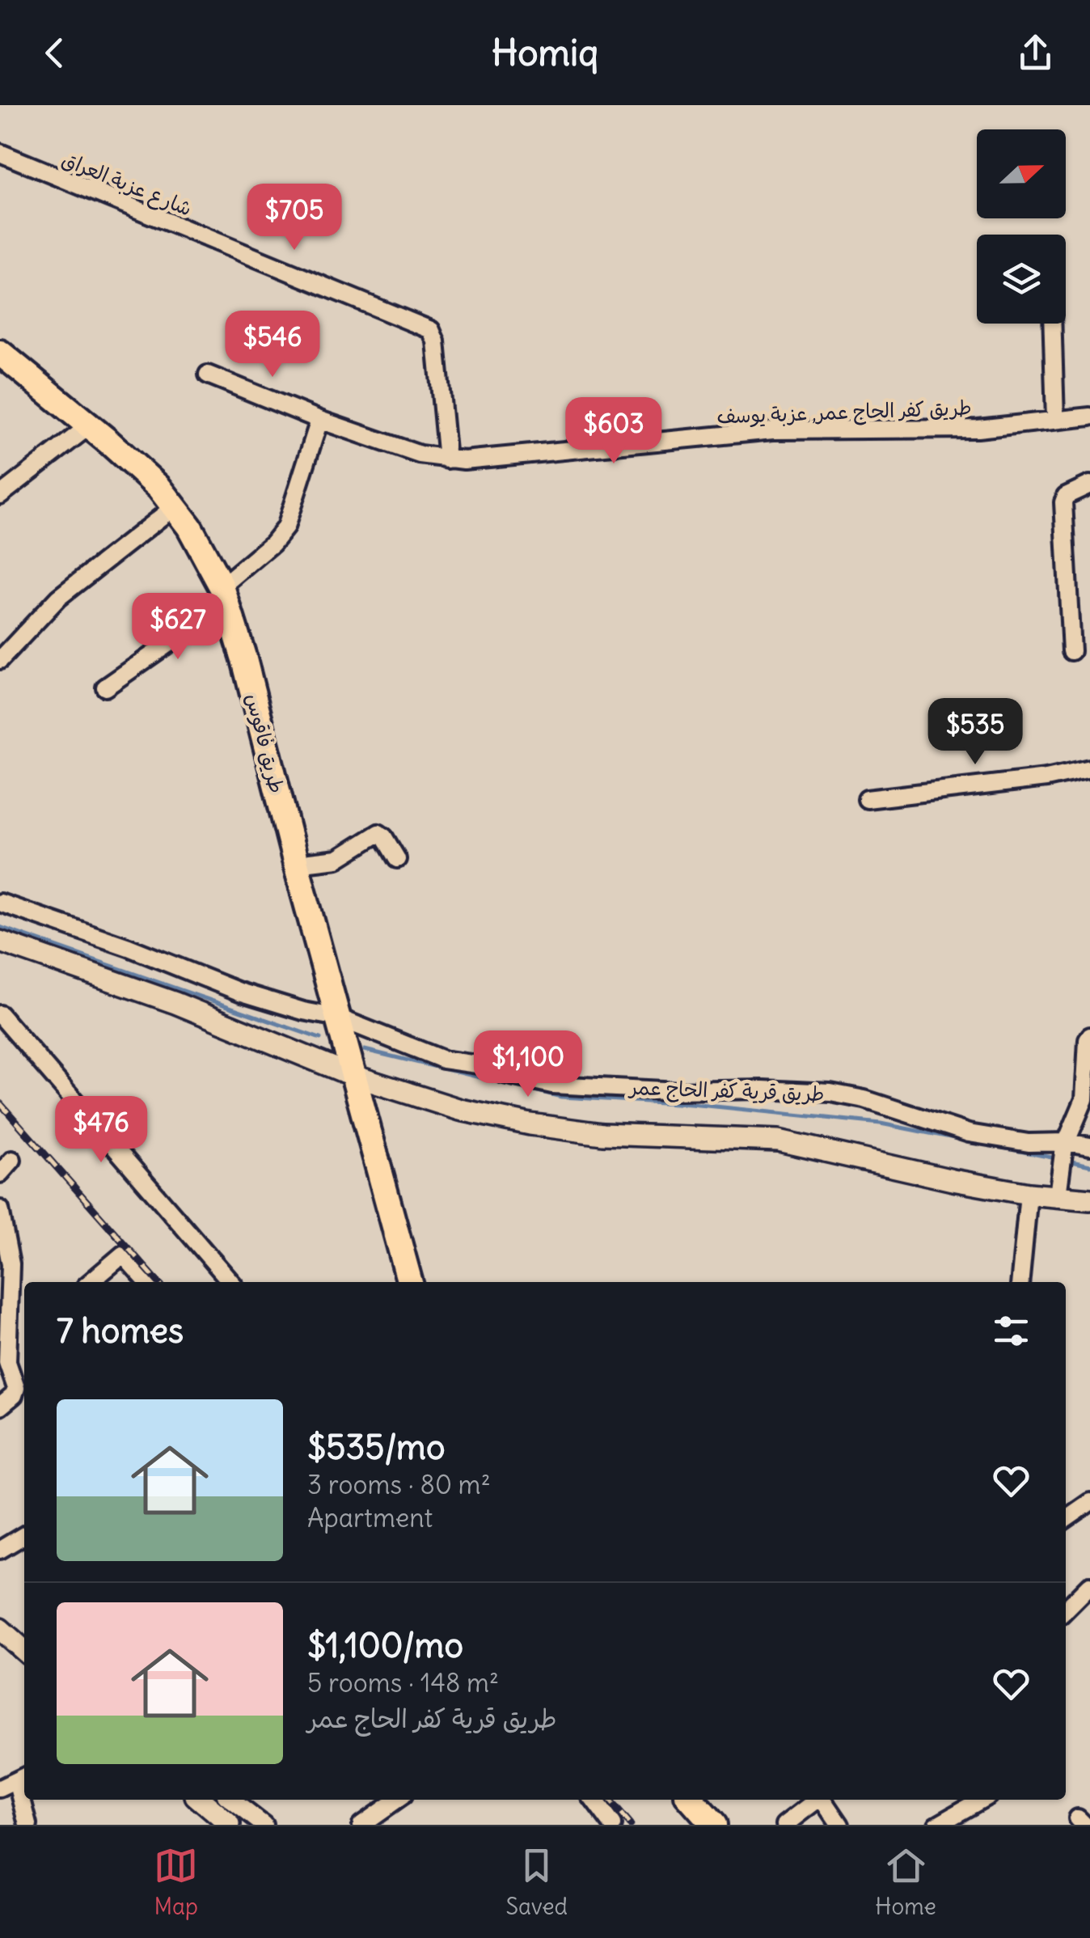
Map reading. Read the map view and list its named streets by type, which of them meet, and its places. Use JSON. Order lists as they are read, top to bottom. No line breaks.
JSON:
{"streets":{"main road":["طريق فاقوس"],"street":["شارع عزبة العراق","طريق كفر الحاج عمر, عزبة يوسف","طريق قرية كفر الحاج عمر"]},"crossings":[["شارع عزبة العراق","طريق كفر الحاج عمر, عزبة يوسف"],["طريق فاقوس","طريق قرية كفر الحاج عمر"]],"north":"right","page":{"header":"Homiq","price":["$705","$546","$603","$627","$535","$1,100","$476"],"heading":"7 homes","list":[{"name":"$535/mo","note":"3 rooms · 80 m² · Apartment"},{"name":"$1,100/mo","note":"5 rooms · 148 m² · طريق قرية كفر الحاج عمر"}],"tabs":["Map","Saved","Home"]}}
